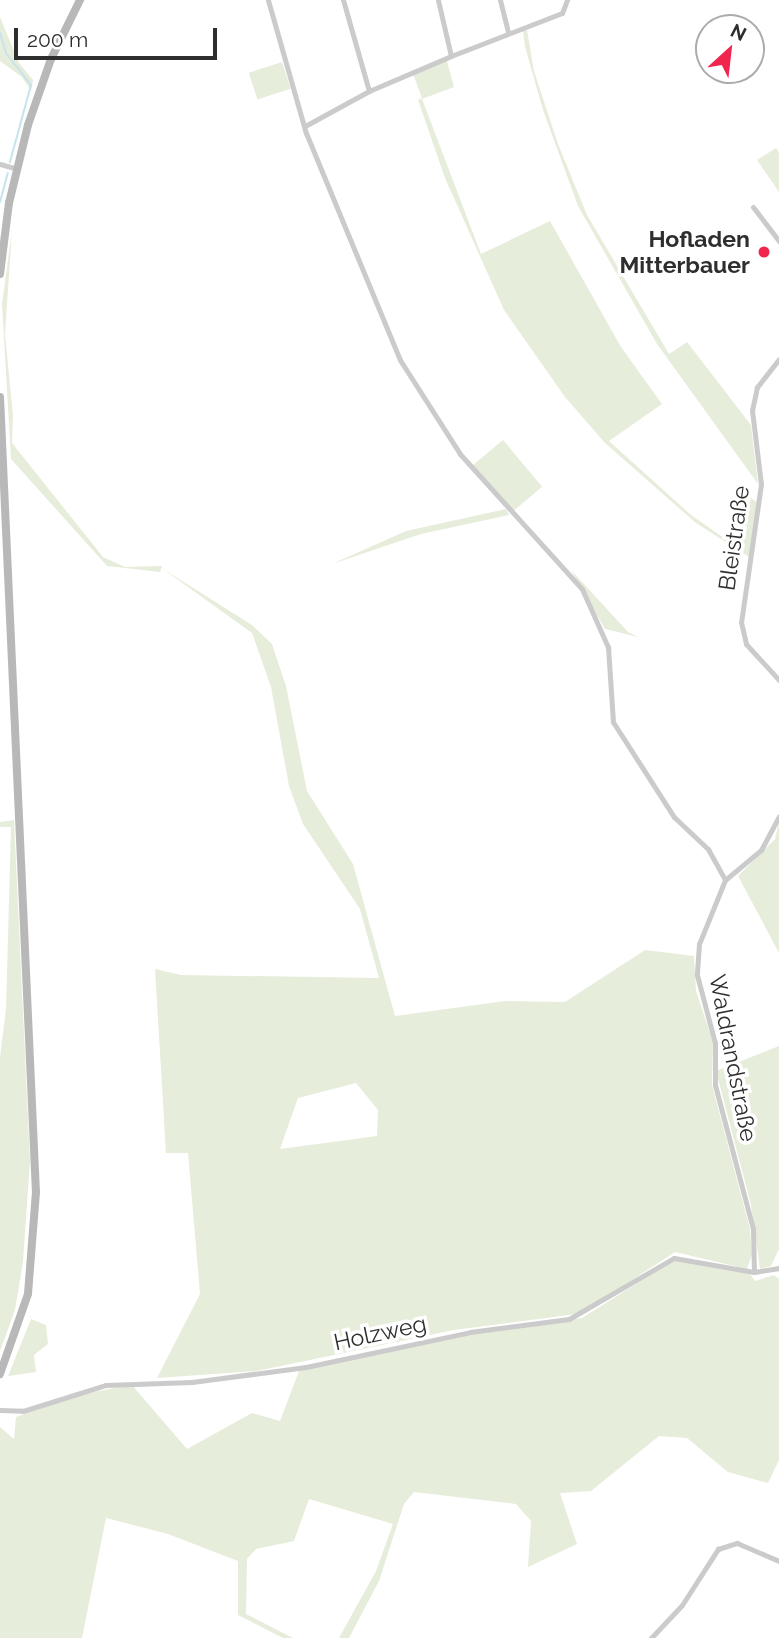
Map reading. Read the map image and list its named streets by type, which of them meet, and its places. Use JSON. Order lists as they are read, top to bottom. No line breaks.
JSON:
{"streets":{"street":["Bleistraße","Waldrandstraße","Holzweg"]},"crossings":[["Waldrandstraße","Holzweg"]],"places":["Hofladen Mitterbauer"],"scale_bar":"200 m","north":"top right"}
